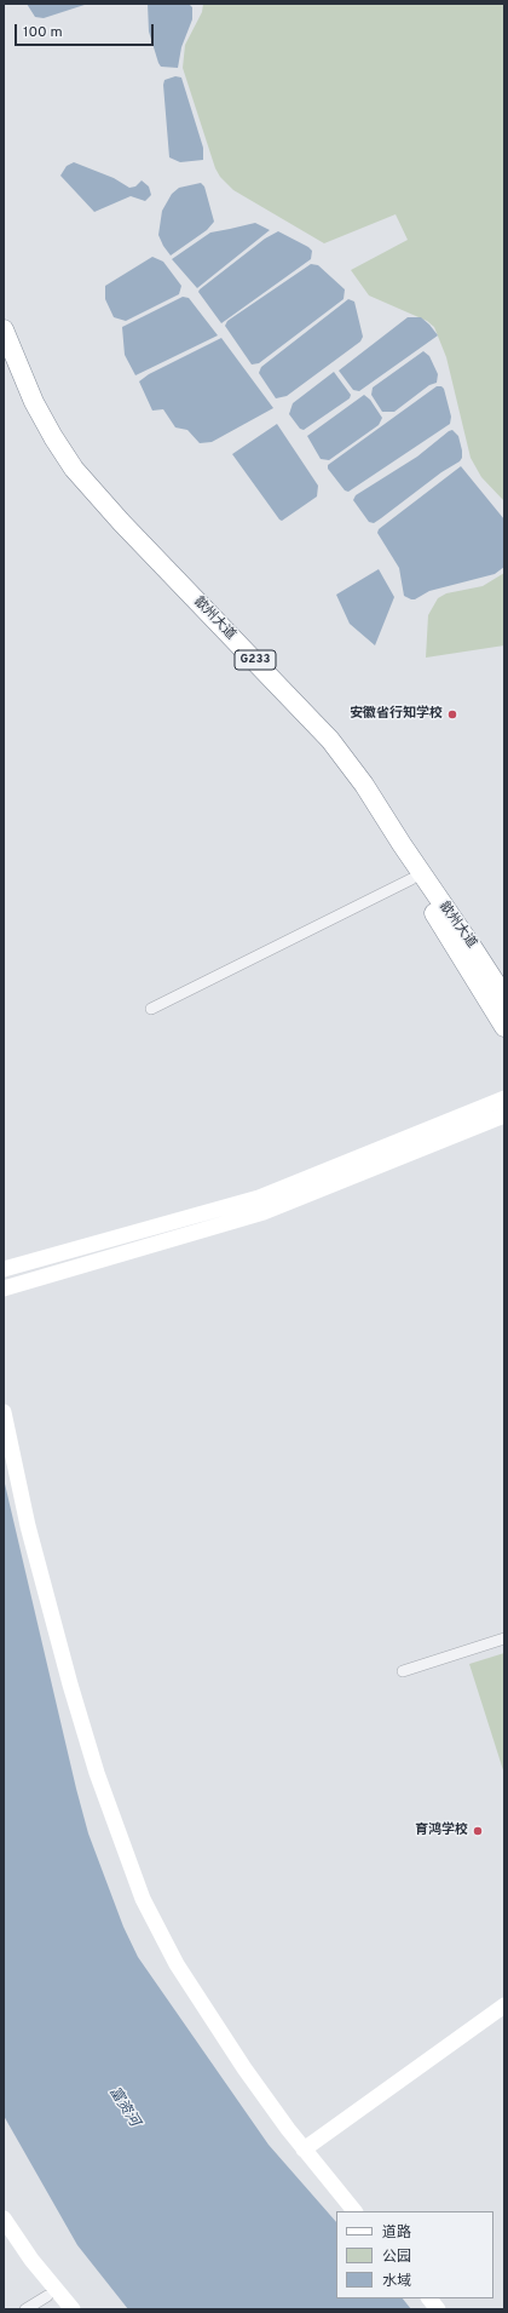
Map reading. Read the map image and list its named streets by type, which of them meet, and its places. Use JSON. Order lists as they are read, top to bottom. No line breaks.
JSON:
{"streets":{"highway":["歙州大道","G233"]},"water":["富资河"],"places":["安徽省行知学校","育鸿学校"],"legend":["道路","公园","水域"],"scale_bar":"100 m"}
